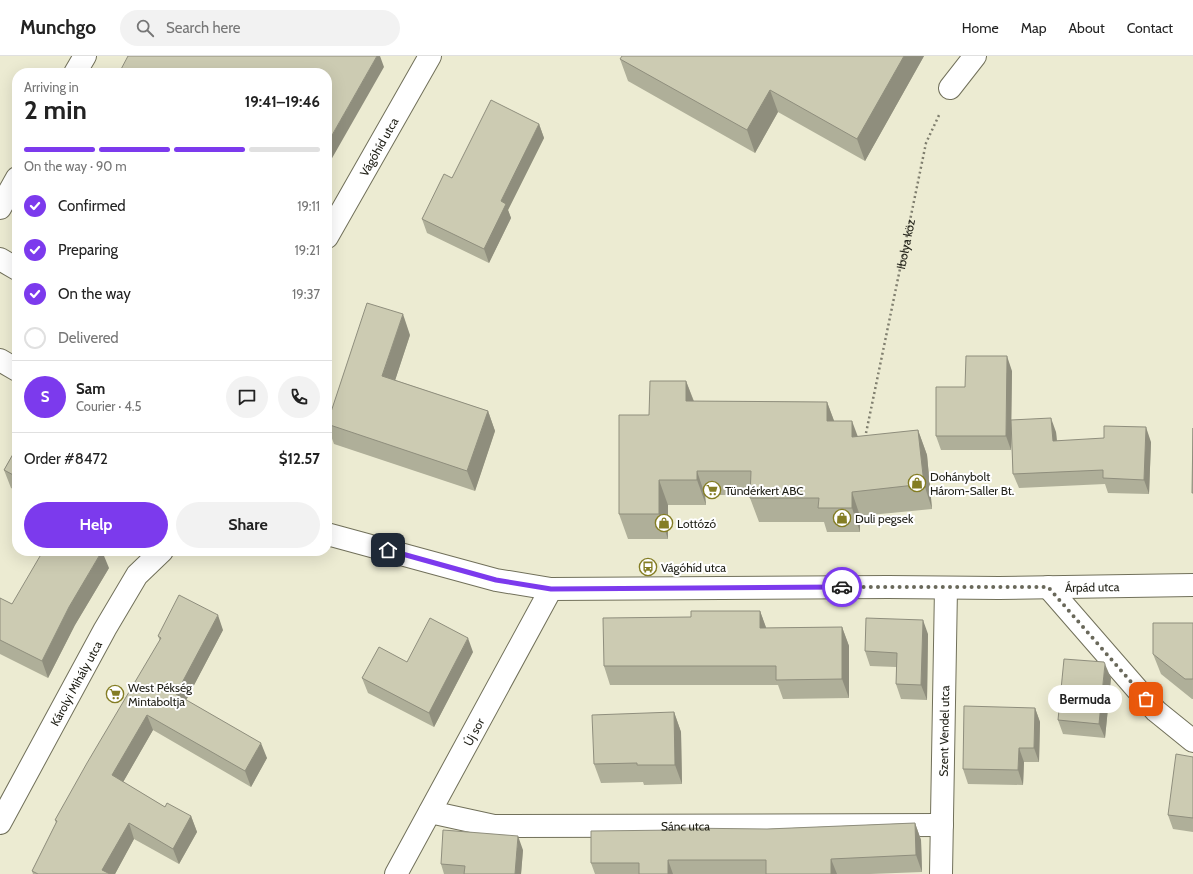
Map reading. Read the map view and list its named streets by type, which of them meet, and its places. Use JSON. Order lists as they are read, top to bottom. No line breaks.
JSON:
{"streets":{"street":["Vágóhíd utca","Árpád utca","Károlyi Mihály utca","Új sor","Szent Vendel utca","Sánc utca"],"path":["Ibolya köz"]},"crossings":[["Árpád utca","Új sor"],["Árpád utca","Szent Vendel utca"],["Új sor","Sánc utca"],["Szent Vendel utca","Sánc utca"]],"places":{"shop":["Dohánybolt Három-Saller Bt.","Duli pegsek","Lottózó"],"supermarket":["Tündérkert ABC","West Pékség Mintaboltja"],"bus stop":["Vágóhíd utca"],"other":["Bermuda"]},"page":{"header":"Munchgo","search":"Search here","nav":["Home","Map","About","Contact"],"heading":["2 min","Arriving in","19:41–19:46"],"panel":["Sam","Courier · 4.5","Order #8472","$12.57"],"bar":"On the way · 90 m","list":[["Confirmed","19:11"],["Preparing","19:21"],["On the way","19:37"],"Delivered"],"round":"S","buttons":["Help","Share"],"bubble":"Bermuda"}}
